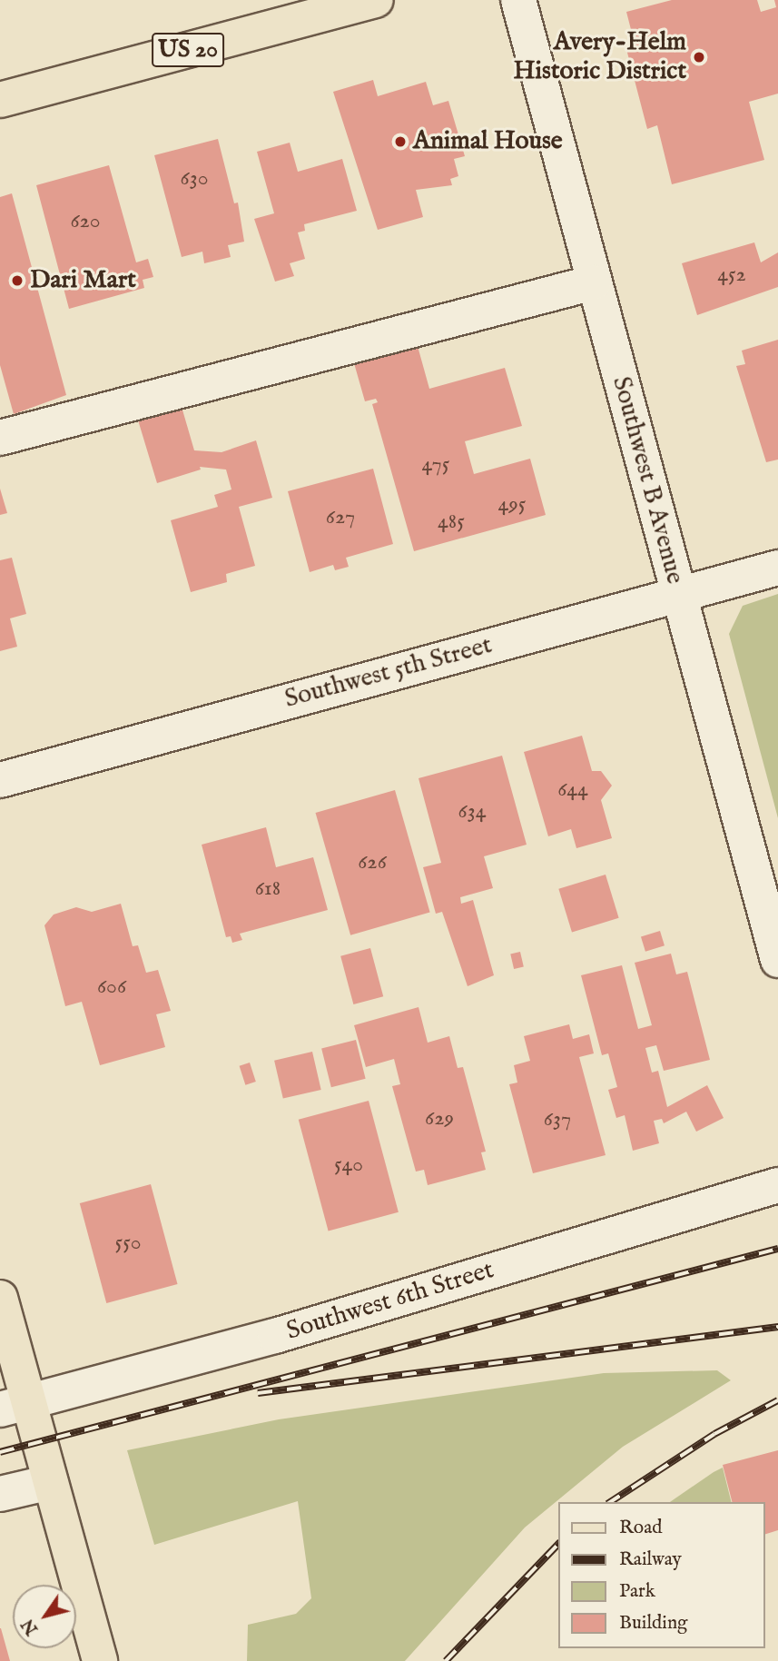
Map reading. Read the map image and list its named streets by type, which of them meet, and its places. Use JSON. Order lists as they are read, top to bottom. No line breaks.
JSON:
{"streets":{"main road":["US 20"],"street":["Southwest B Avenue","Southwest 5th Street","Southwest 6th Street"]},"crossings":[["Southwest B Avenue","Southwest 5th Street"]],"places":["Avery-Helm Historic District","Animal House","Dari Mart"],"house_numbers":["630","620","452","475","495","627","485","644","634","626","618","606","629","637","540","550"],"legend":["Road","Railway","Park","Building"],"north":"bottom left"}
